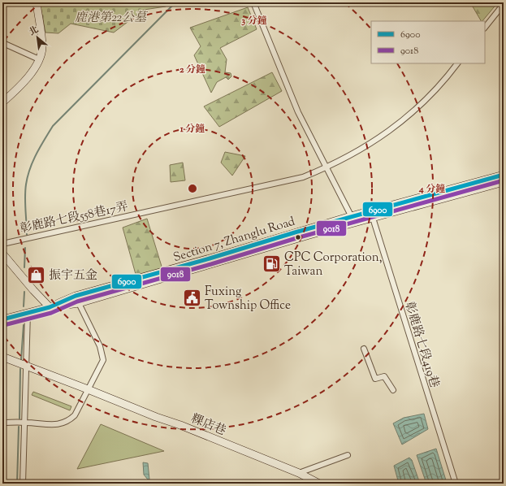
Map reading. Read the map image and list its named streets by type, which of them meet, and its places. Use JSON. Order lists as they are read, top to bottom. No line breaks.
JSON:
{"streets":{"main road":["Section 7, Zhanglu Road","粿店巷"],"street":["彰鹿路七段558巷17弄","彰鹿路七段419巷"]},"crossings":[["Section 7, Zhanglu Road","彰鹿路七段419巷"]],"parks":["鹿港第22公墓"],"places":{"fuel station":["CPC Corporation, Taiwan"],"shop":["振宇五金"],"public building":["Fuxing Township Office"]},"lines":["transit line 6900","transit line 9018"],"legend":["6900","9018"],"north":"top left","rings":["3 分鐘","2 分鐘","1 分鐘","4 分鐘"]}
